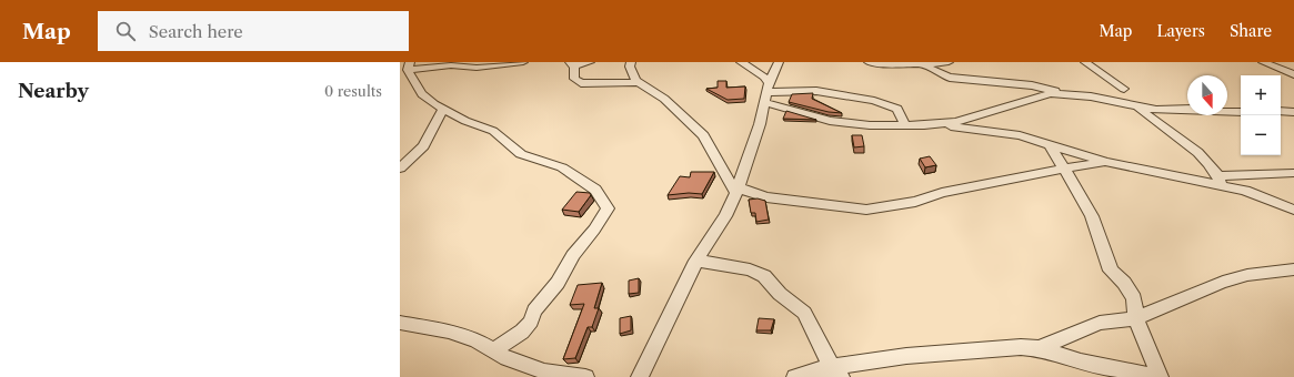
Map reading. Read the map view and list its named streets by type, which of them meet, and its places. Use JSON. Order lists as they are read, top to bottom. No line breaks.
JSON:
{"north":"bottom","page":{"header":"Map","search":"Search here","nav":["Map","Layers","Share"],"heading":["Nearby","0 results"],"map_buttons":["+","−"]}}
